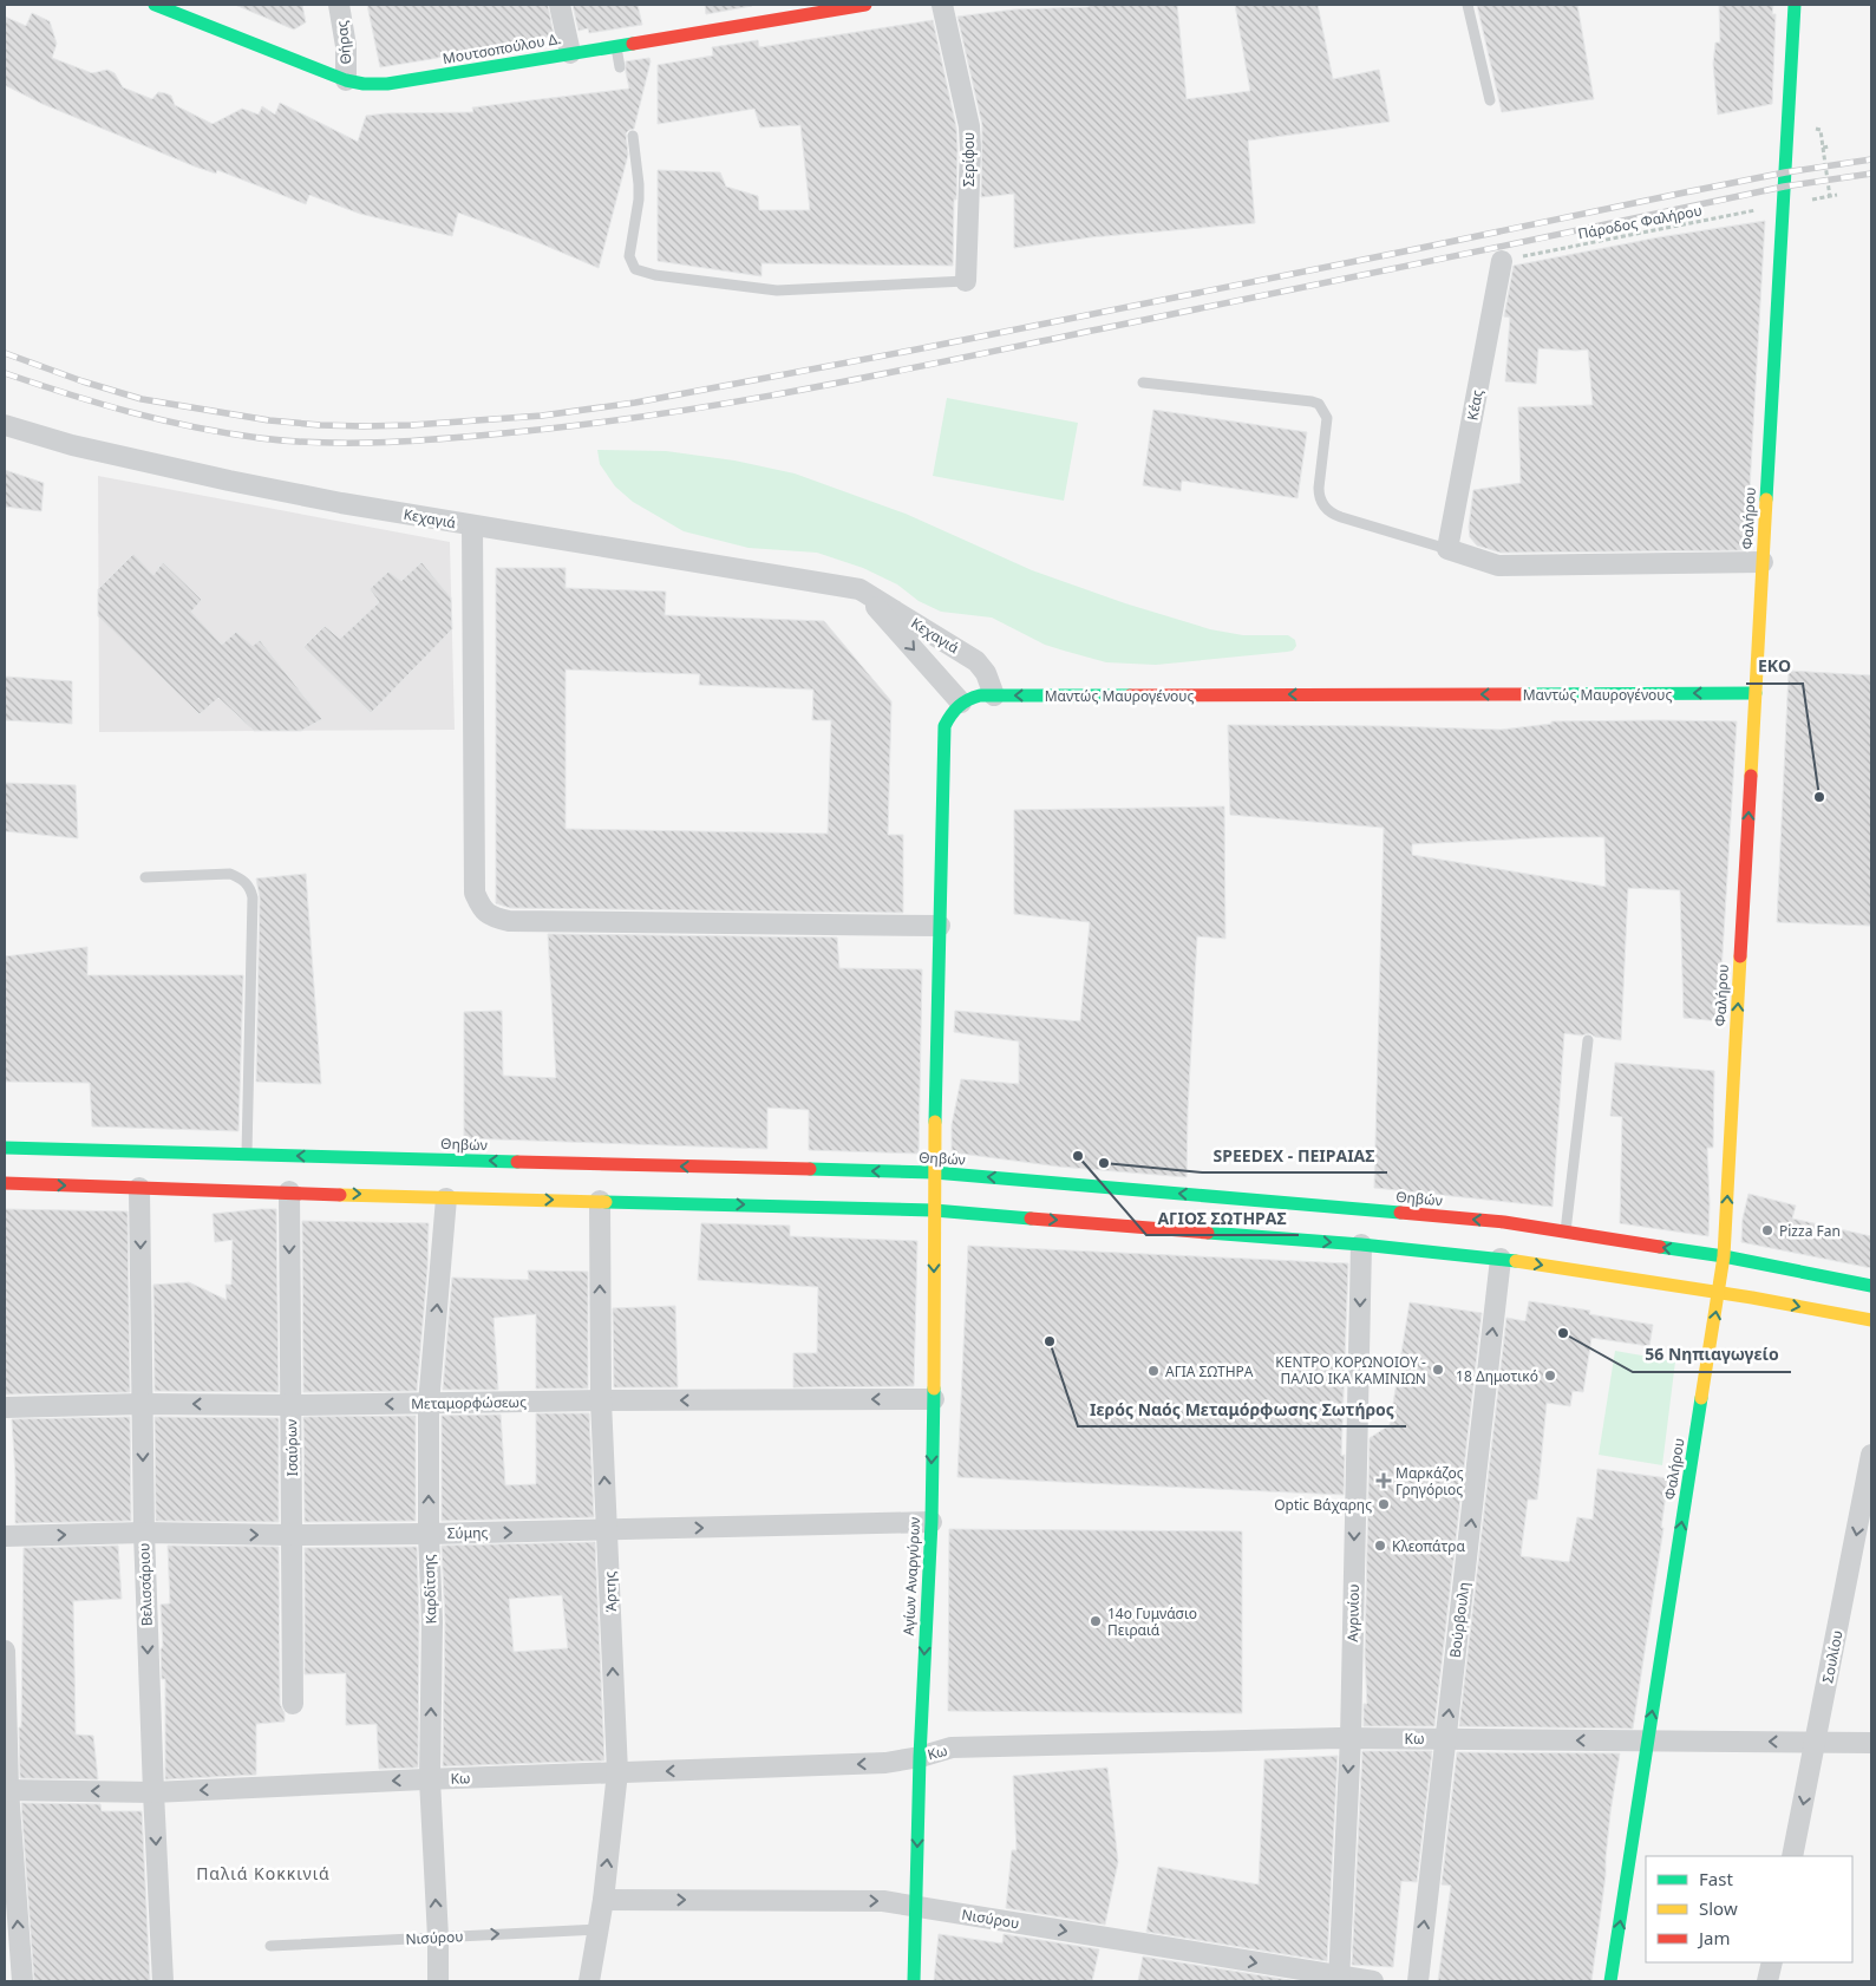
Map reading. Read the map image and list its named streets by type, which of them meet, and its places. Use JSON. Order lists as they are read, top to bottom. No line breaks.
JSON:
{"streets":{"street":["Θήρας","Μουτσοπούλου Δ.","Σερίφου","Κέας","Κεχαγιά","Φαλήρου","Μαντώς Μαυρογένους","Θηβών","Μεταμορφώσεως","Ισαύρων","Σύμης","Αγίων Αναργύρων","Βελισσάριου","Καρδίτσης","Άρτης","Αγρινίου","Βούρβουλη","Σουλίου","Κω","Νισύρου"],"path":["Πάροδος Φαλήρου"]},"crossings":[["Θήρας","Μουτσοπούλου Δ."],["Πάροδος Φαλήρου","Κέας"],["Πάροδος Φαλήρου","Φαλήρου"],["Κεχαγιά","Μαντώς Μαυρογένους"],["Φαλήρου","Μαντώς Μαυρογένους"],["Φαλήρου","Θηβών"],["Φαλήρου","Κω"],["Θηβών","Αγίων Αναργύρων"],["Μεταμορφώσεως","Ισαύρων"],["Μεταμορφώσεως","Αγίων Αναργύρων"],["Μεταμορφώσεως","Βελισσάριου"],["Μεταμορφώσεως","Καρδίτσης"],["Μεταμορφώσεως","Άρτης"],["Ισαύρων","Σύμης"],["Σύμης","Αγίων Αναργύρων"],["Σύμης","Βελισσάριου"],["Σύμης","Καρδίτσης"],["Σύμης","Άρτης"],["Αγίων Αναργύρων","Κω"],["Αγίων Αναργύρων","Νισύρου"],["Βελισσάριου","Κω"],["Καρδίτσης","Κω"],["Καρδίτσης","Νισύρου"],["Άρτης","Κω"],["Άρτης","Νισύρου"],["Αγρινίου","Κω"],["Αγρινίου","Νισύρου"],["Βούρβουλη","Κω"],["Σουλίου","Κω"]],"one_way":["Φαλήρου","Μαντώς Μαυρογένους","Μεταμορφώσεως","Ισαύρων","Σύμης","Αγίων Αναργύρων","Καρδίτσης","Άρτης","Αγρινίου","Βούρβουλη","Σουλίου","Κω","Νισύρου"],"districts":["Παλιά Κοκκινιά"],"places":{"other":["EKO","ΑΓΙΟΣ ΣΩΤΗΡΑΣ","SPEEDEX - ΠΕΙΡΑΙΑΣ","Pizza Fan","56 Νηπιαγωγείο","Ιερός Ναός Μεταμόρφωσης Σωτήρος","ΚΕΝΤΡΟ ΚΟΡΩΝΟΙΟΥ - ΠΑΛΙΟ ΙΚΑ ΚΑΜΙΝΙΩΝ","ΑΓΙΑ ΣΩΤΗΡΑ","18 Δημοτικό","Optic Βάχαρης","Κλεοπάτρα","14ο Γυμνάσιο Πειραιά"],"health":["Μαρκάζος Γρηγόριος"]},"legend":["Fast","Slow","Jam"]}
